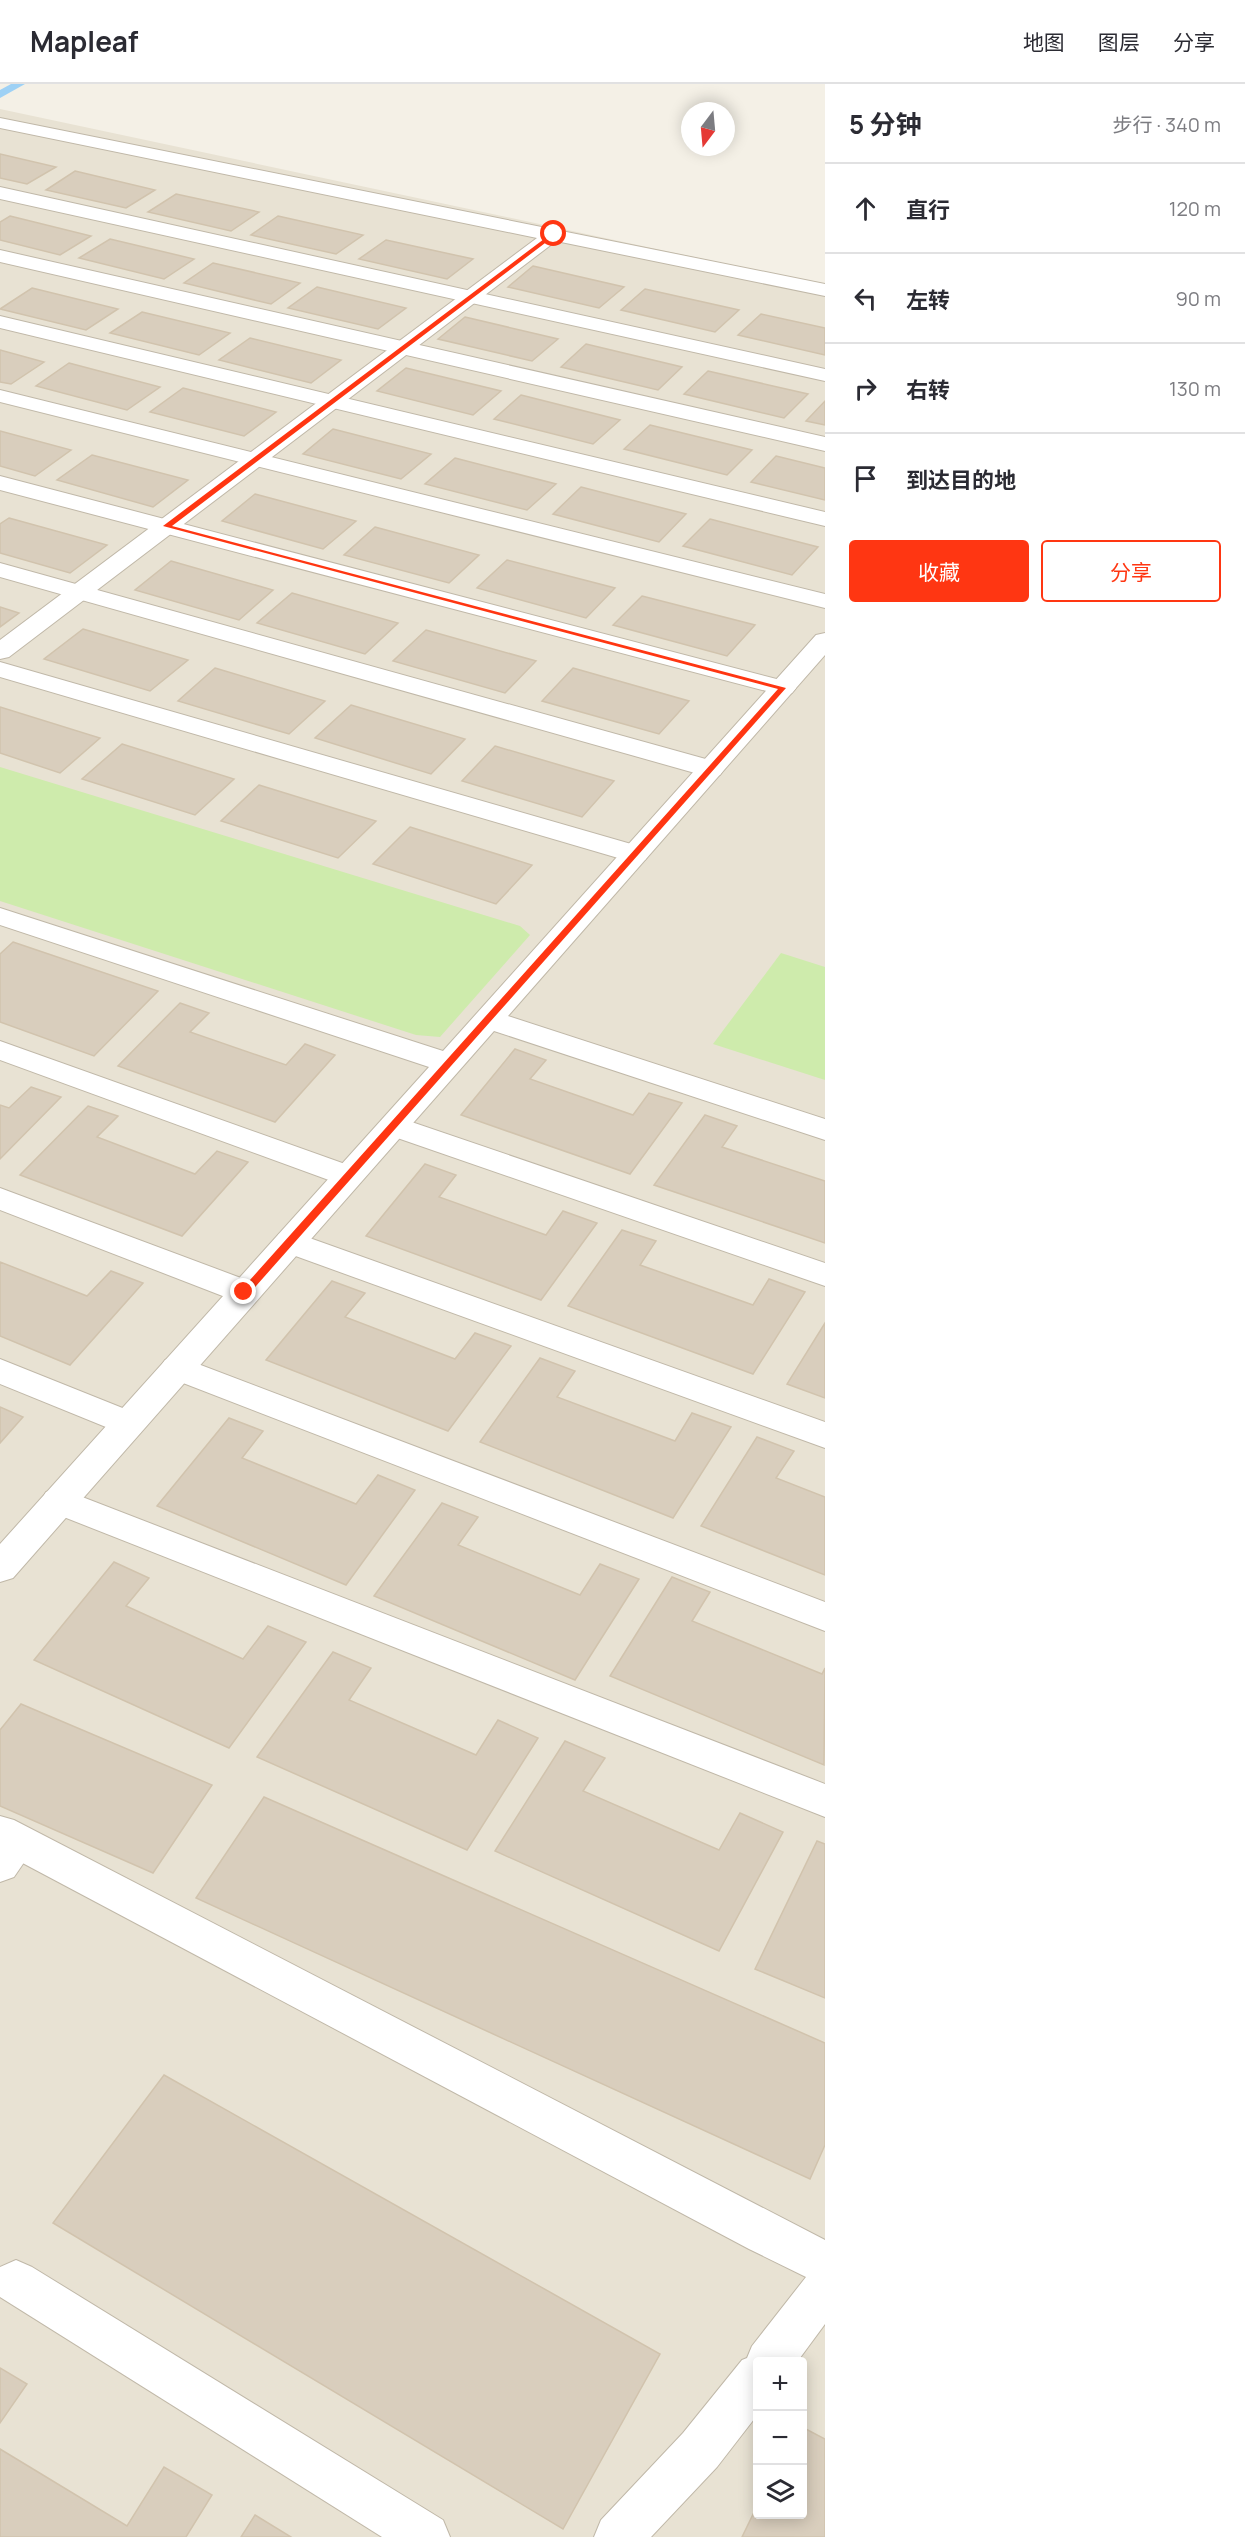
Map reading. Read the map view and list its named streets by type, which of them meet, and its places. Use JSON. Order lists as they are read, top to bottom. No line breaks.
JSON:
{"north":"bottom","page":{"header":"Mapleaf","nav":["地图","图层","分享"],"heading":["5 分钟","步行 · 340 m"],"list":[["直行","120 m"],["左转","90 m"],["右转","130 m"],"到达目的地"],"buttons":["收藏","分享"],"map_buttons":["+","−"]}}
